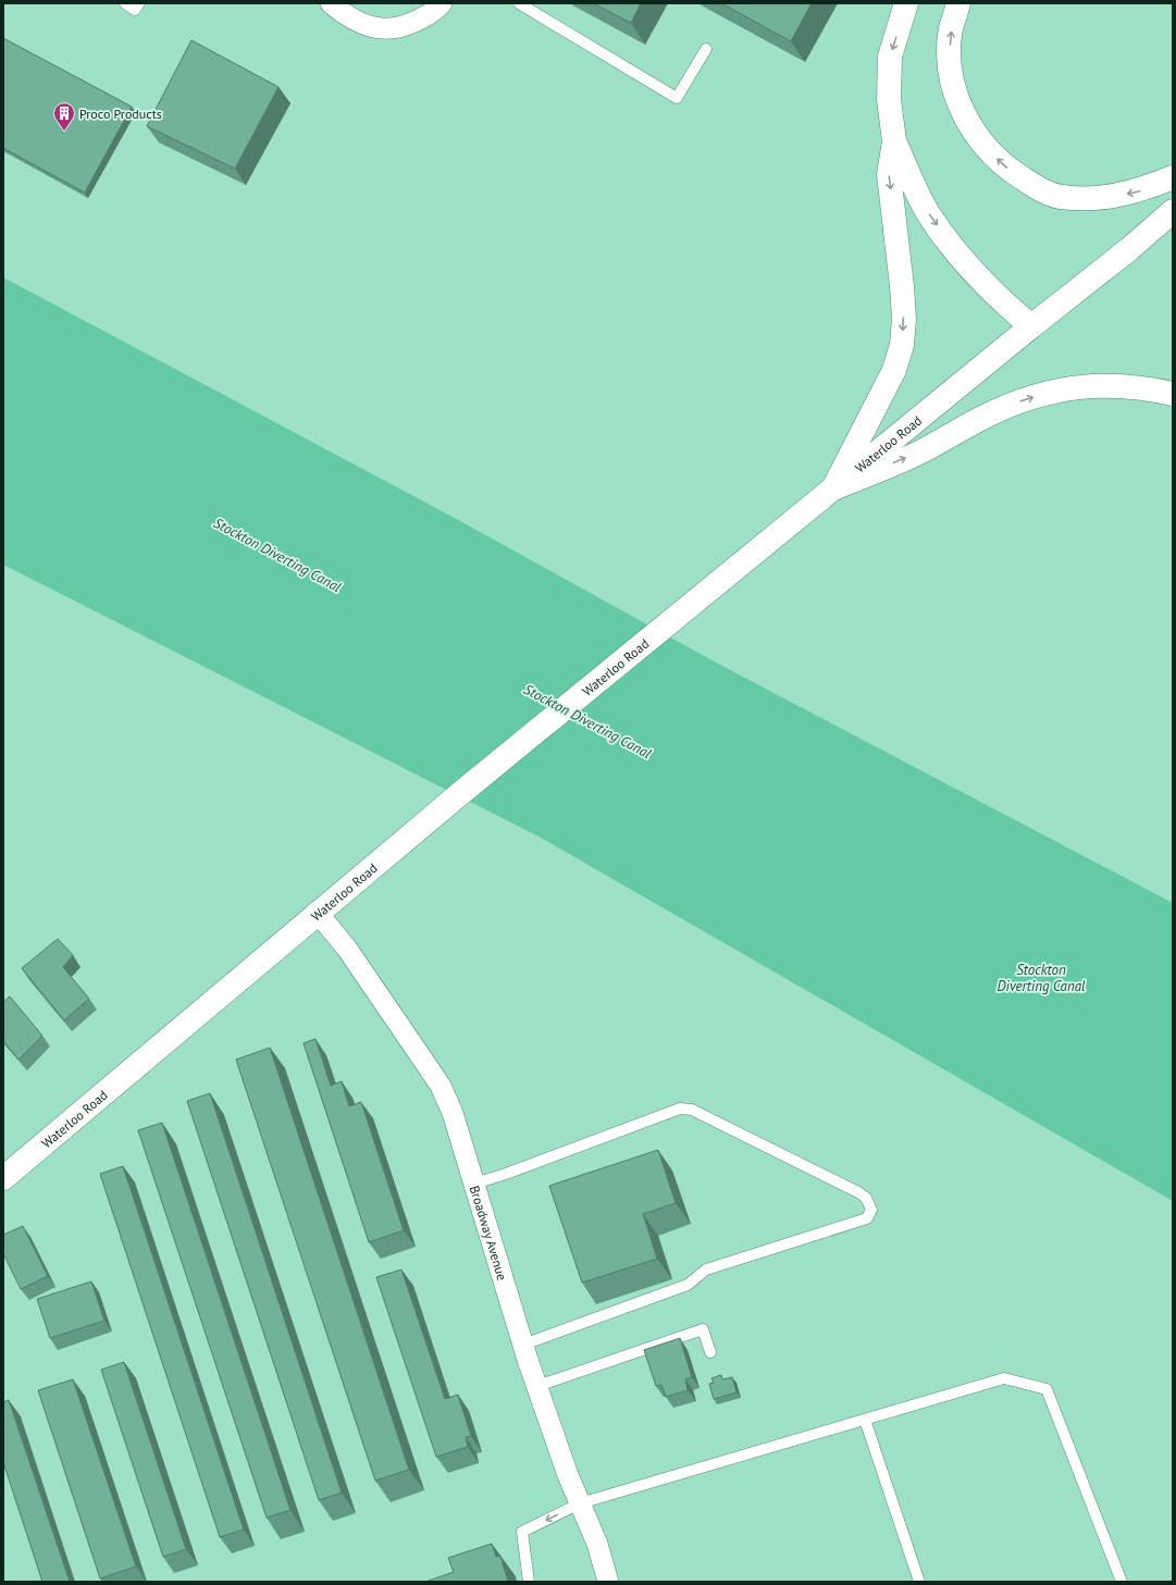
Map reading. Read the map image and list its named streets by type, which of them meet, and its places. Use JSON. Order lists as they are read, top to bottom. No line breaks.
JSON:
{"streets":{"main road":["Waterloo Road"],"street":["Broadway Avenue"]},"crossings":[["Waterloo Road","Broadway Avenue"]],"water":["Stockton Diverting Canal"],"places":{"building":["Proco Products"]}}
